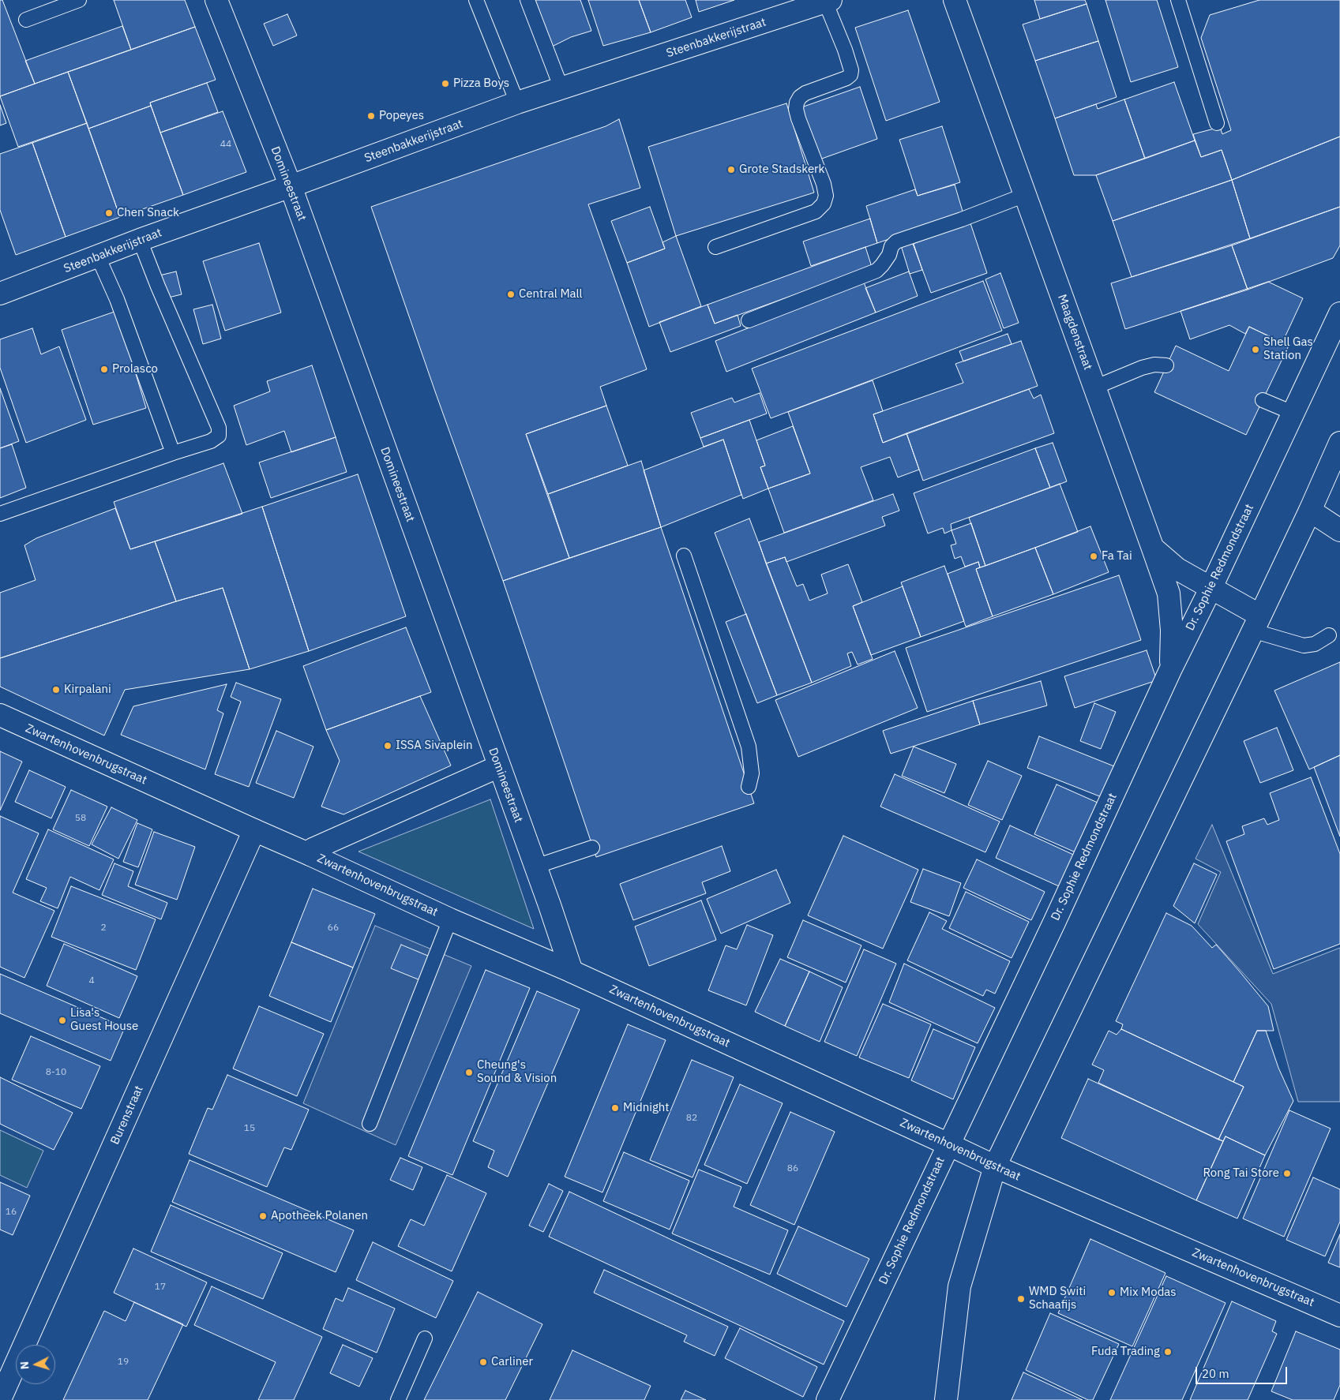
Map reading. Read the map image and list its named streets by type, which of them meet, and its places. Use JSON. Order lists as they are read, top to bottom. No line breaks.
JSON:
{"streets":{"street":["Steenbakkerijstraat","Domineestraat","Maagdenstraat","Dr. Sophie Redmondstraat","Zwartenhovenbrugstraat","Burenstraat"]},"crossings":[["Steenbakkerijstraat","Domineestraat"],["Domineestraat","Zwartenhovenbrugstraat"],["Maagdenstraat","Dr. Sophie Redmondstraat"],["Dr. Sophie Redmondstraat","Zwartenhovenbrugstraat"],["Zwartenhovenbrugstraat","Burenstraat"]],"places":["Pizza Boys","Popeyes","Grote Stadskerk","Chen Snack","Central Mall","Shell Gas Station","Prolasco","Fa Tai","Kirpalani","ISSA Sivaplein","Lisa's Guest House","Cheung's Sound & Vision","Midnight","Rong Tai Store","Apotheek Polanen","Mix Modas","WMD Switi Schaafijs","Fuda Trading","Carliner"],"house_numbers":["44","58","2","66","4","8-10","82","15","86","16","17","19"],"scale_bar":"20 m","north":"left"}
